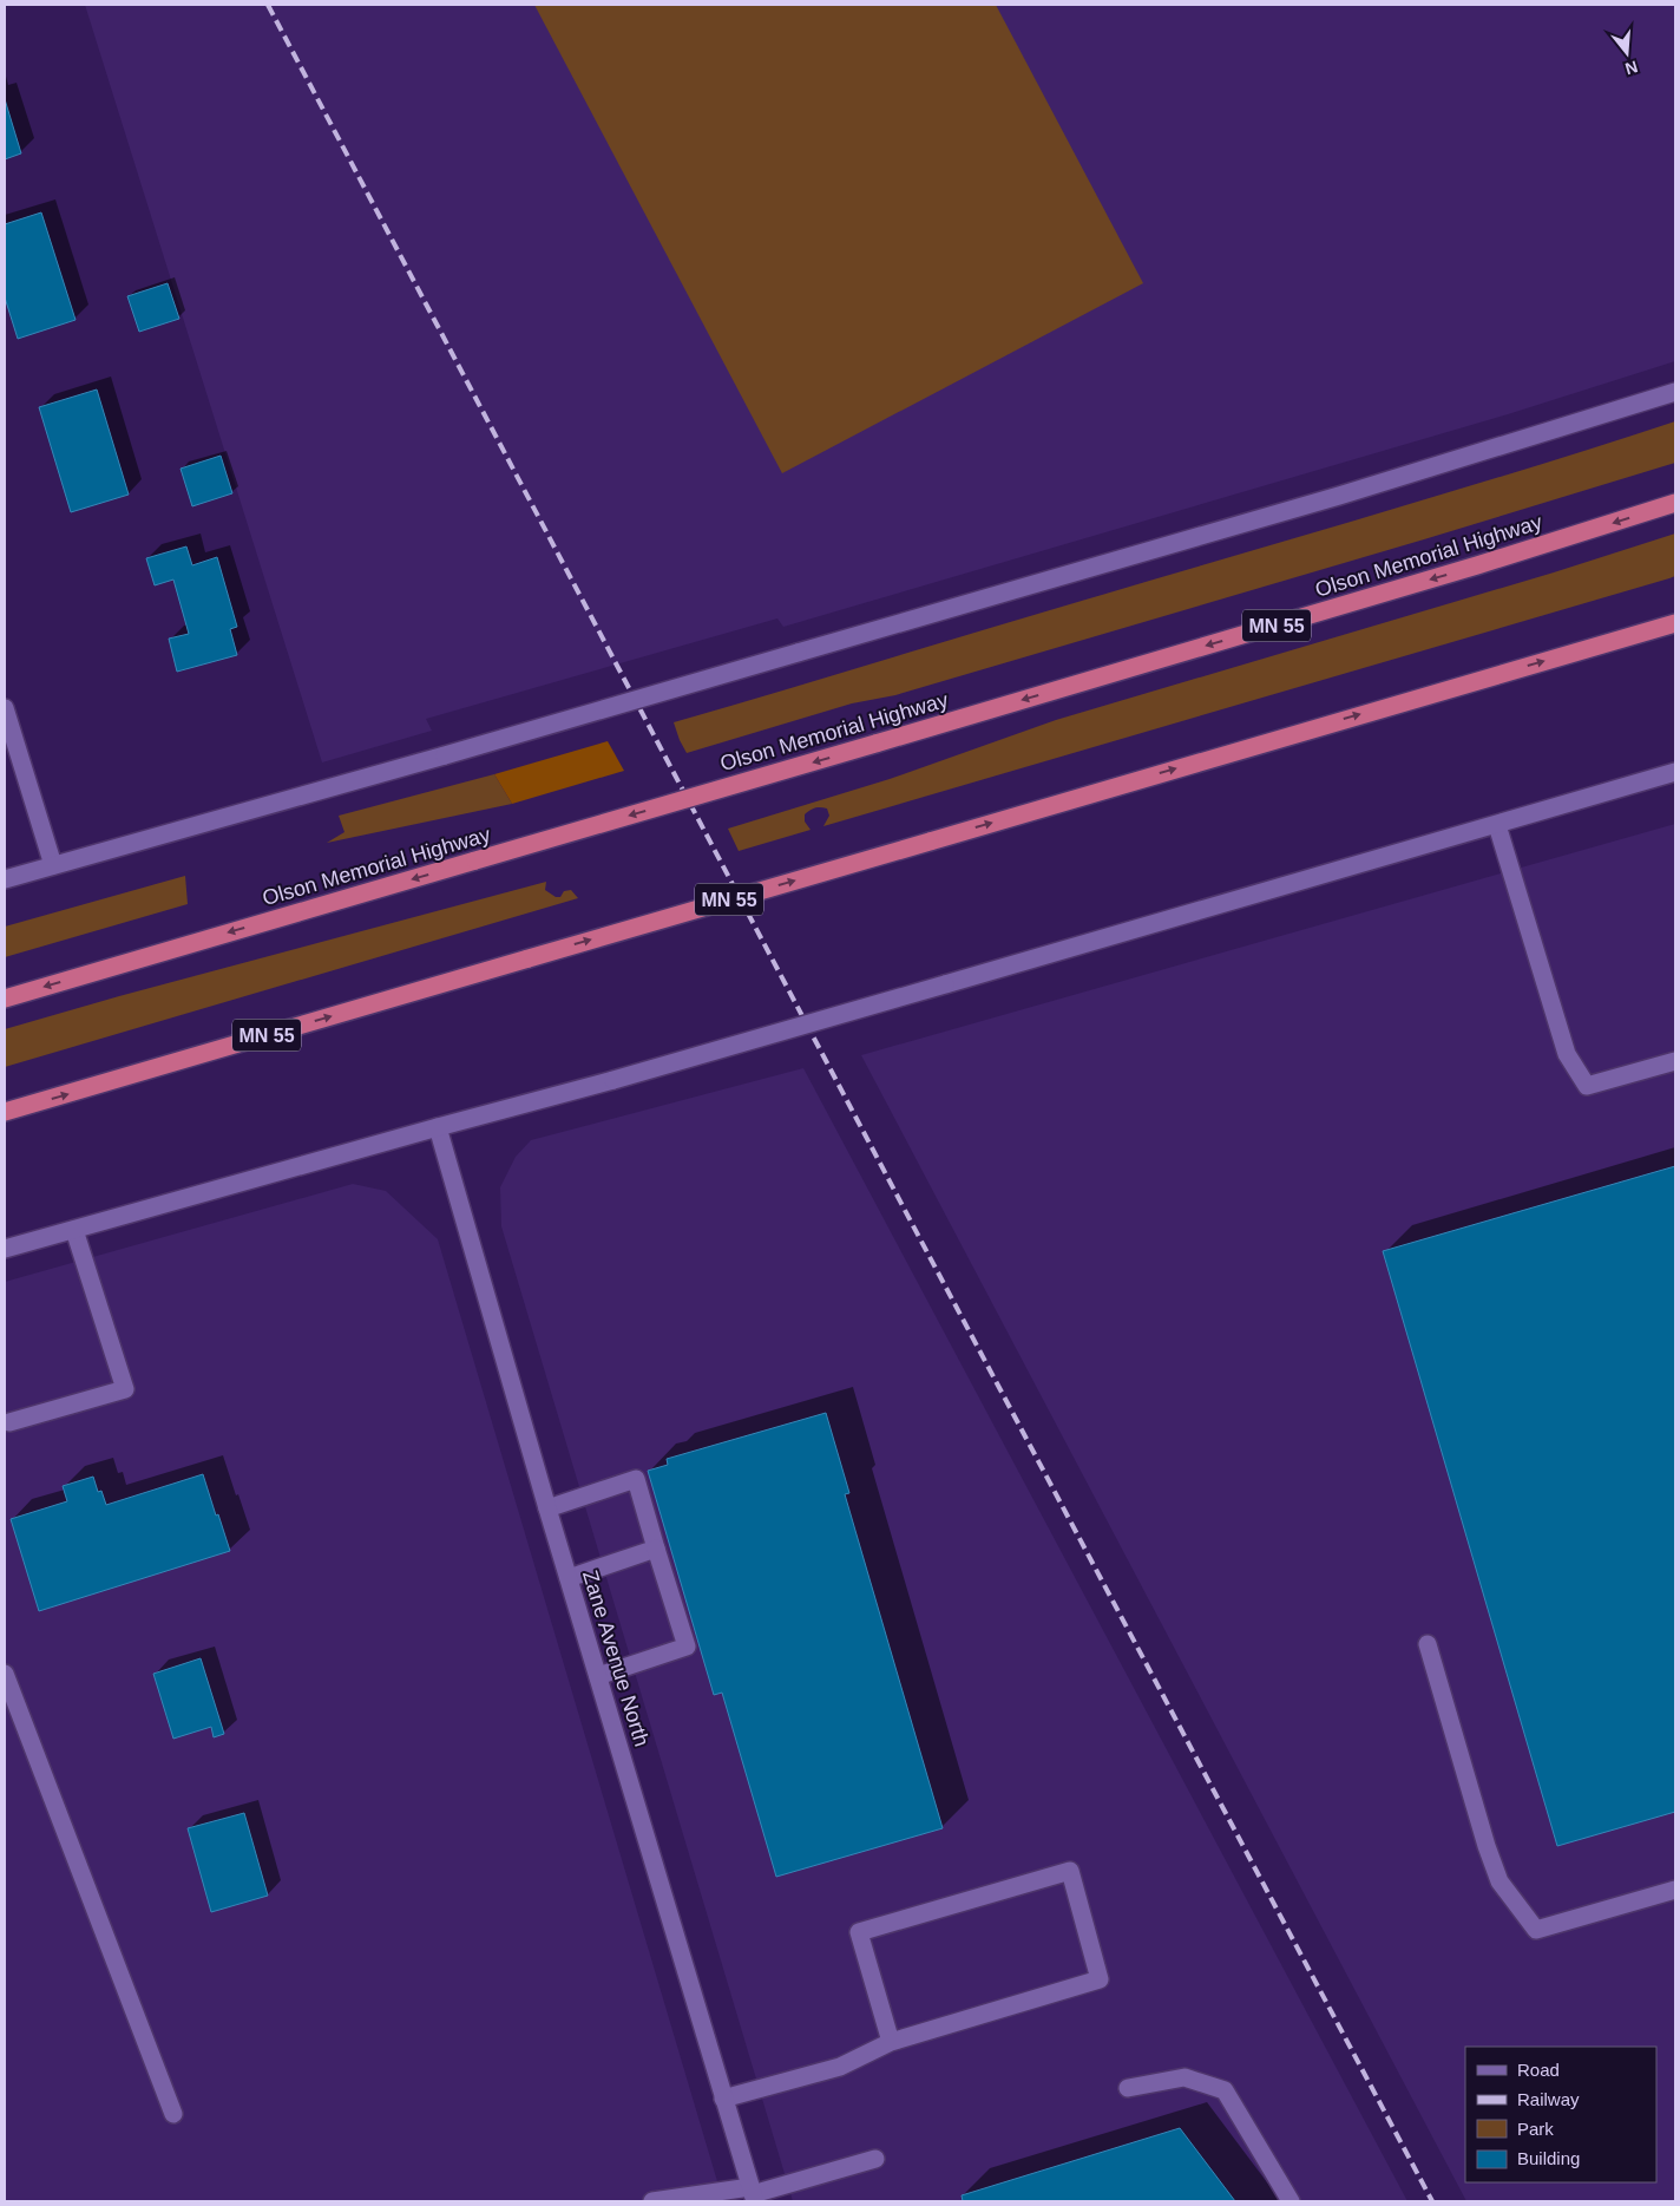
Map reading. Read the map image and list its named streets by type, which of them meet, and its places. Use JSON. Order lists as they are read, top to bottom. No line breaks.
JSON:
{"streets":{"highway":["Olson Memorial Highway","MN 55"],"street":["Zane Avenue North"]},"legend":["Road","Railway","Park","Building"],"north":"bottom"}
